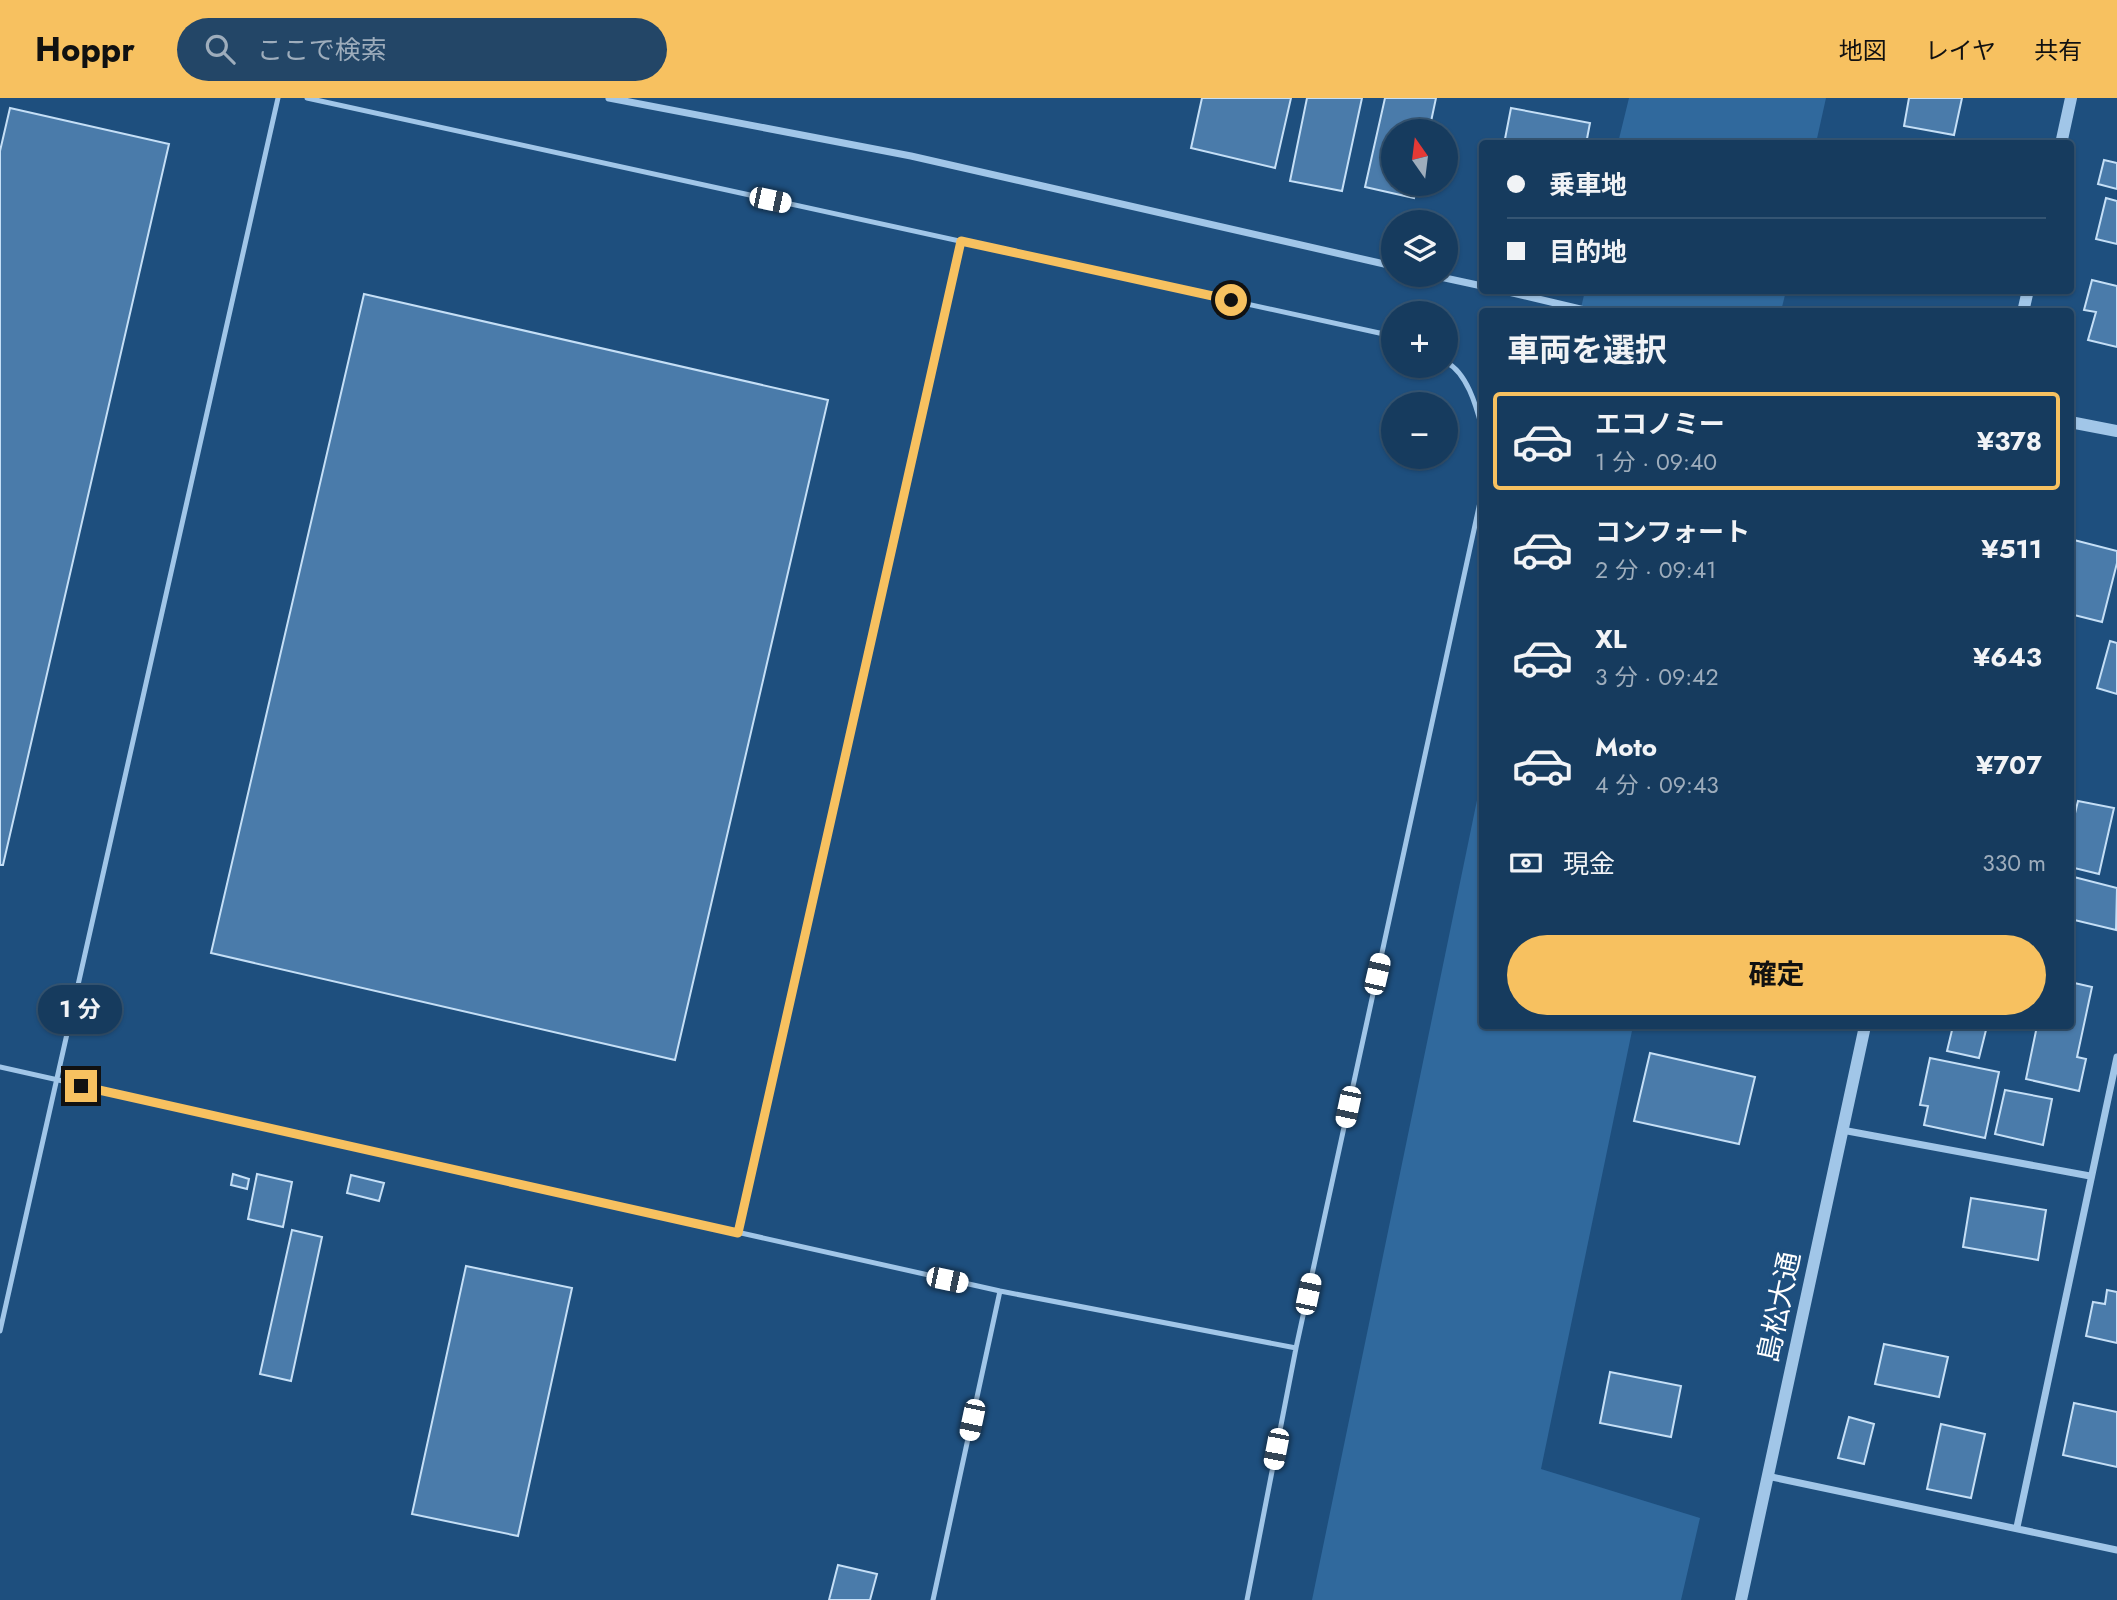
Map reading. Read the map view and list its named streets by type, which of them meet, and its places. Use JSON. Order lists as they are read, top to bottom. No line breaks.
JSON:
{"streets":{"street":["島松大通"]},"north":"top","page":{"header":"Hoppr","search":"ここで検索","nav":["地図","レイヤ","共有"],"map_buttons":["+","−"],"banner":["乗車地","目的地"],"heading":"車両を選択","list":[{"name":"エコノミー","note":"1 分 · 09:40","value":"¥378"},{"name":"コンフォート","note":"2 分 · 09:41","value":"¥511"},{"name":"XL","note":"3 分 · 09:42","value":"¥643"},{"name":"Moto","note":"4 分 · 09:43","value":"¥707"}],"pay":["現金","330 m"],"buttons":"確定","bubble":"1 分"}}
